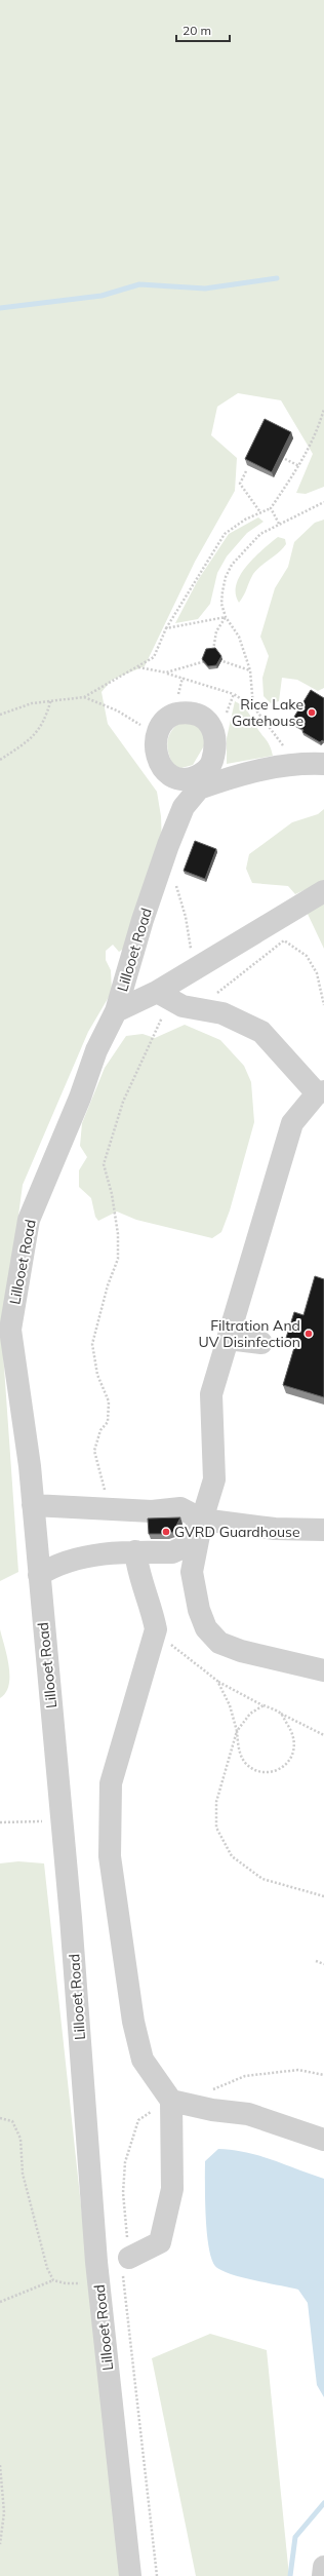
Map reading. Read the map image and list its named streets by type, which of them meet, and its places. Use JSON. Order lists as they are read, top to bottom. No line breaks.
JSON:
{"streets":{"street":["Lillooet Road"]},"places":["Rice Lake Gatehouse","Filtration And UV Disinfection","GVRD Guardhouse"],"scale_bar":"20 m"}
